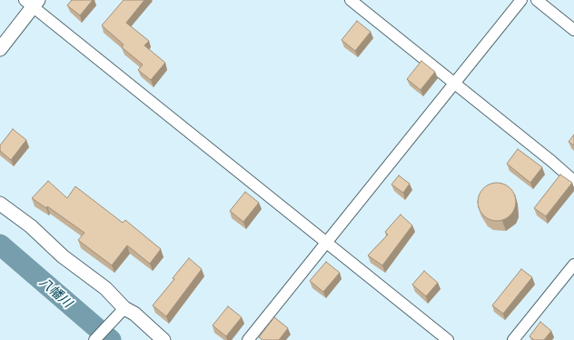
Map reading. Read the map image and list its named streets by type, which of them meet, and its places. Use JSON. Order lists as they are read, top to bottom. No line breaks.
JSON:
{"water":["八幡川"]}
